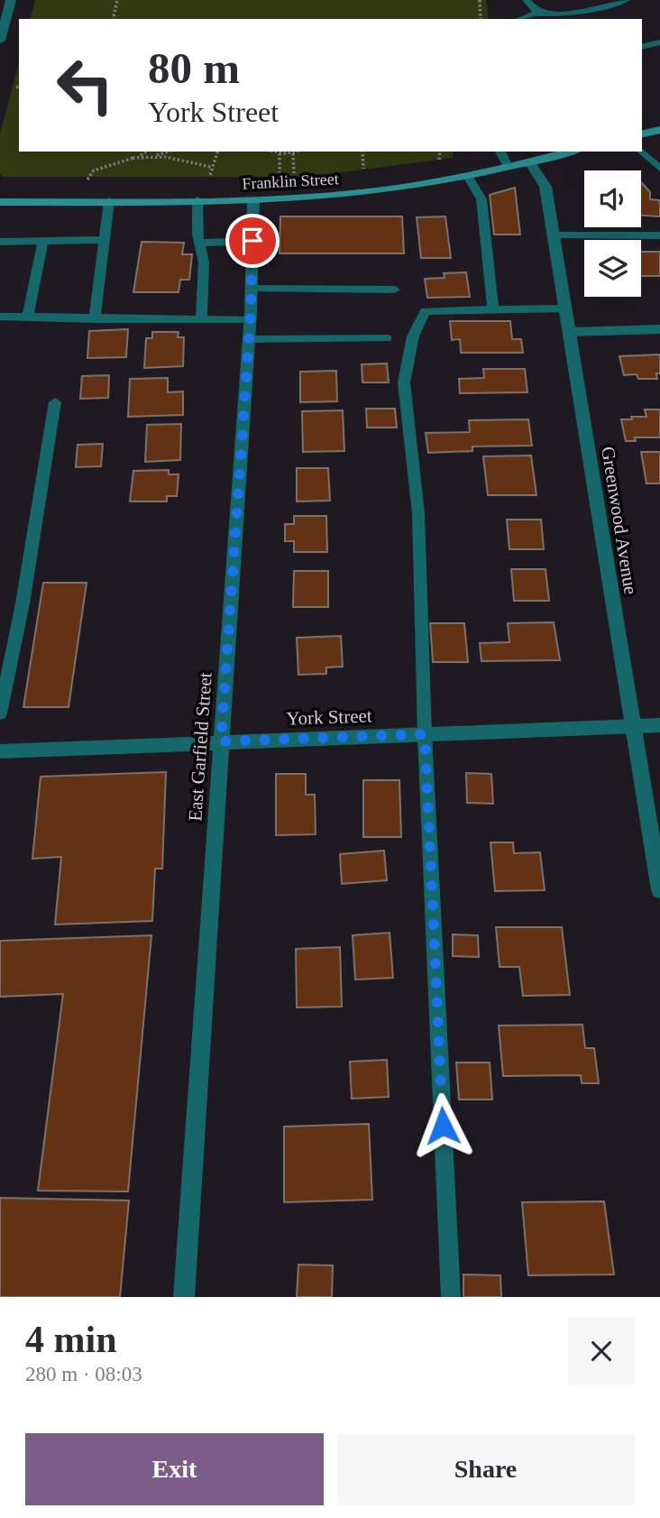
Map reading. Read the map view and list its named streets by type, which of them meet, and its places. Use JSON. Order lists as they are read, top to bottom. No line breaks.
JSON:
{"streets":{"main road":["Franklin Street"],"street":["Greenwood Avenue","York Street","East Garfield Street"]},"crossings":[["Franklin Street","Greenwood Avenue"],["Franklin Street","East Garfield Street"],["Greenwood Avenue","York Street"],["York Street","East Garfield Street"]],"page":{"turn":["80 m","York Street"],"heading":["4 min","280 m · 08:03"],"buttons":["Exit","Share"]}}
